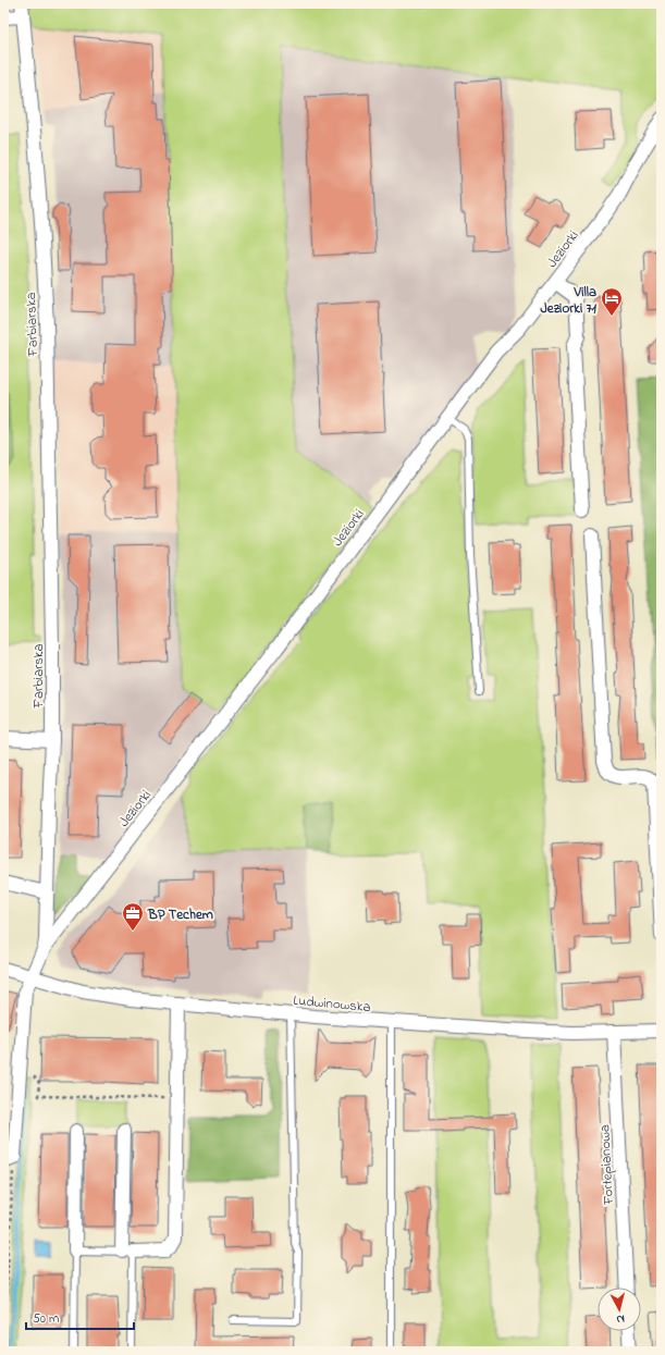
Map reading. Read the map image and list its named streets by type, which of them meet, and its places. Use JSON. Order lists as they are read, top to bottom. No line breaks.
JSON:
{"streets":{"street":["Jeziorki","Farbiarska","Ludwinowska","Fortepianowa"]},"crossings":[["Jeziorki","Farbiarska"],["Farbiarska","Ludwinowska"],["Ludwinowska","Fortepianowa"]],"places":{"hotel":["Villa Jeziorki 71"],"office":["BP Techem"]},"scale_bar":"50 m","north":"bottom"}
